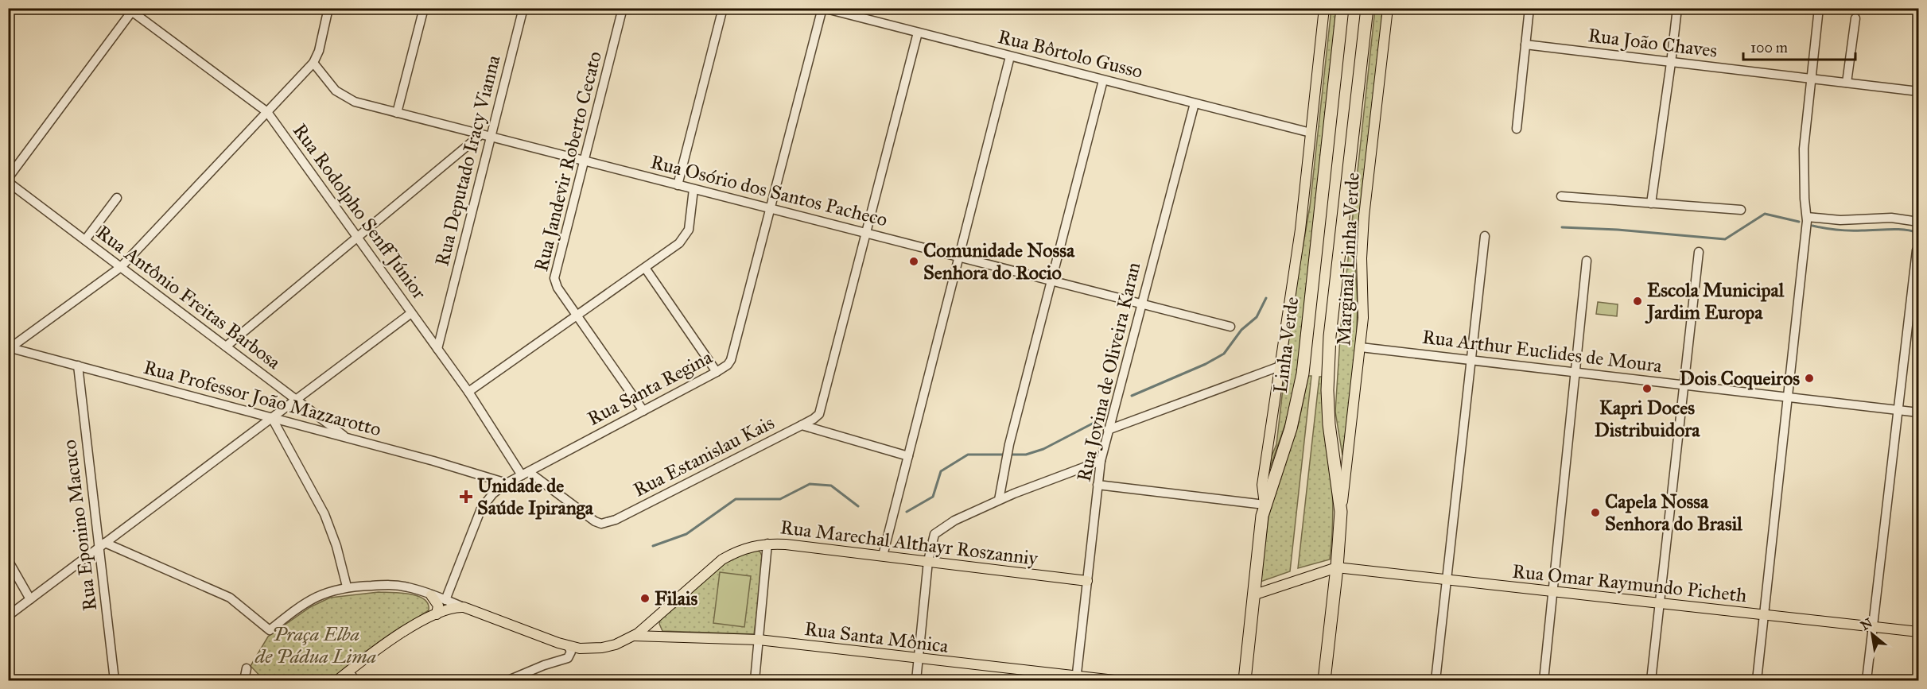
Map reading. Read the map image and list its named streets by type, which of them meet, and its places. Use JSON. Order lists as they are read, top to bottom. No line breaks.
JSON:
{"streets":{"highway":["Linha Verde"],"main road":["Marginal Linha Verde","Rua Marechal Althayr Roszanniy","Rua Omar Raymundo Picheth","Rua Santa Mônica"],"street":["Rua João Chaves","Rua Bôrtolo Gusso","Rua Deputado Iracy Vianna","Rua Jandevir Roberto Cecato","Rua Osório dos Santos Pacheco","Rua Rodolpho Senff Júnior","Rua Antônio Freitas Barbosa","Rua Arthur Euclides de Moura","Rua Jovina de Oliveira Karan","Rua Santa Regina","Rua Professor João Mazzarotto","Rua Estanislau Kais","Rua Eponino Macuco"]},"crossings":[["Rua Bôrtolo Gusso","Rua Jovina de Oliveira Karan"],["Rua Bôrtolo Gusso","Rua Santa Regina"],["Rua Deputado Iracy Vianna","Rua Osório dos Santos Pacheco"],["Rua Deputado Iracy Vianna","Rua Rodolpho Senff Júnior"],["Rua Jandevir Roberto Cecato","Rua Osório dos Santos Pacheco"],["Rua Jandevir Roberto Cecato","Rua Santa Regina"],["Rua Osório dos Santos Pacheco","Rua Jovina de Oliveira Karan"],["Rua Osório dos Santos Pacheco","Rua Santa Regina"],["Rua Rodolpho Senff Júnior","Rua Santa Regina"],["Rua Rodolpho Senff Júnior","Rua Estanislau Kais"],["Marginal Linha Verde","Rua Arthur Euclides de Moura"],["Rua Antônio Freitas Barbosa","Rua Professor João Mazzarotto"],["Rua Jovina de Oliveira Karan","Rua Marechal Althayr Roszanniy"],["Rua Jovina de Oliveira Karan","Rua Santa Mônica"],["Rua Santa Regina","Rua Professor João Mazzarotto"],["Rua Santa Regina","Rua Estanislau Kais"],["Rua Santa Regina","Rua Marechal Althayr Roszanniy"],["Rua Professor João Mazzarotto","Rua Eponino Macuco"],["Rua Eponino Macuco","Rua Marechal Althayr Roszanniy"],["Rua Marechal Althayr Roszanniy","Rua Santa Mônica"]],"parks":["Praça Elba de Pádua Lima"],"places":{"other":["Comunidade Nossa Senhora do Rocio","Escola Municipal Jardim Europa","Dois Coqueiros","Kapri Doces Distribuidora","Capela Nossa Senhora do Brasil","Filais"],"health":["Unidade de Saúde Ipiranga"]},"scale_bar":"100 m","north":"top left"}
